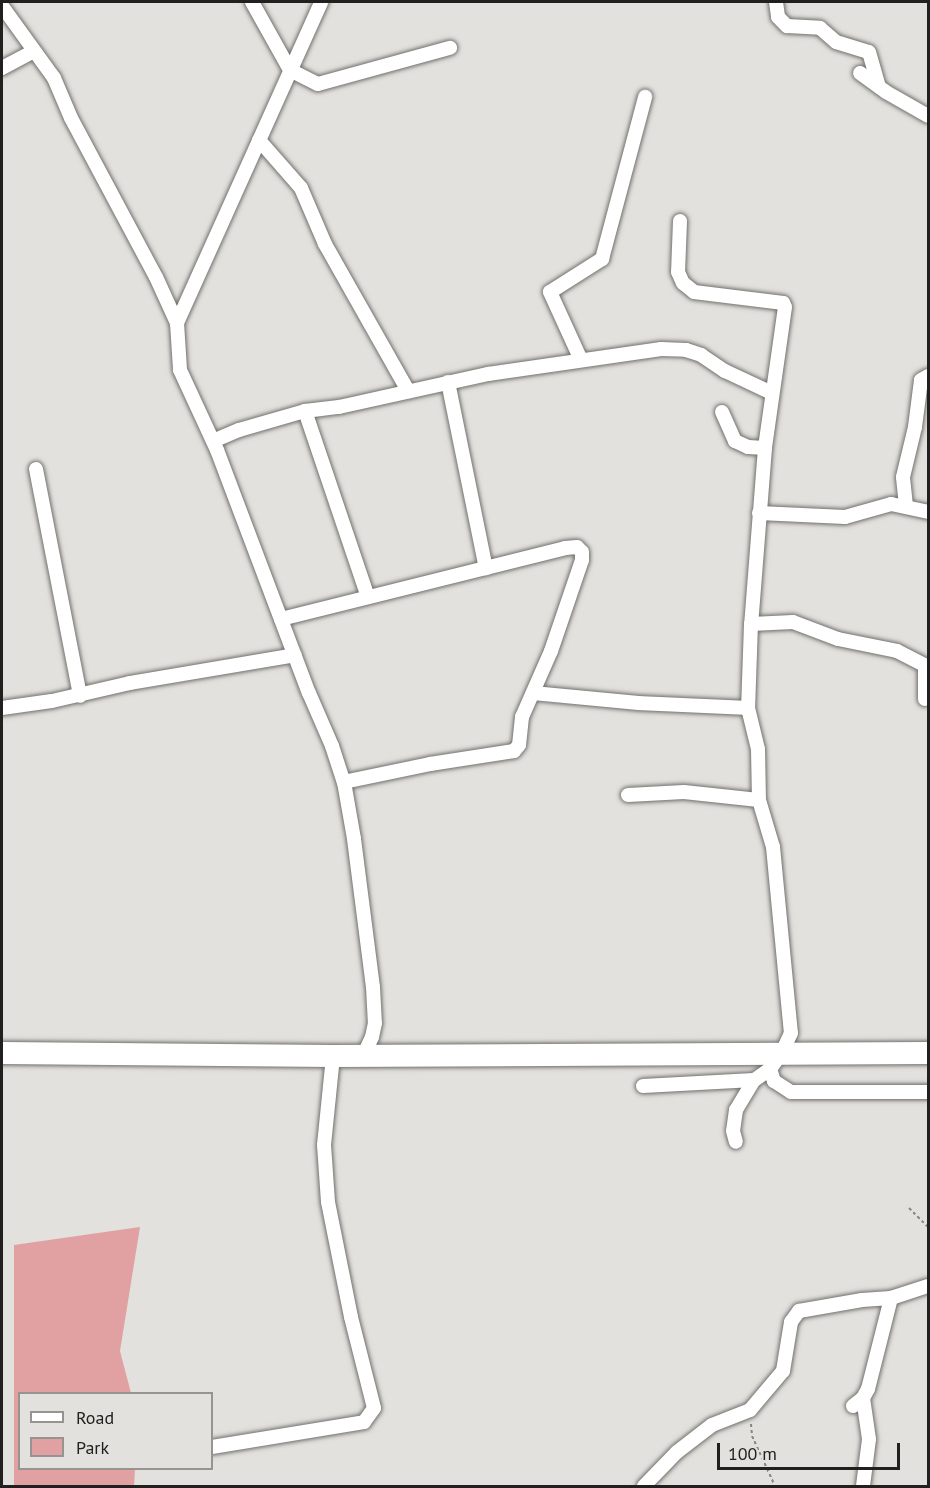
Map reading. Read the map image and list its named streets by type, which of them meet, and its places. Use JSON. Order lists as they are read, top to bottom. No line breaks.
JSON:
{"legend":["Road","Park"],"scale_bar":"100 m"}
